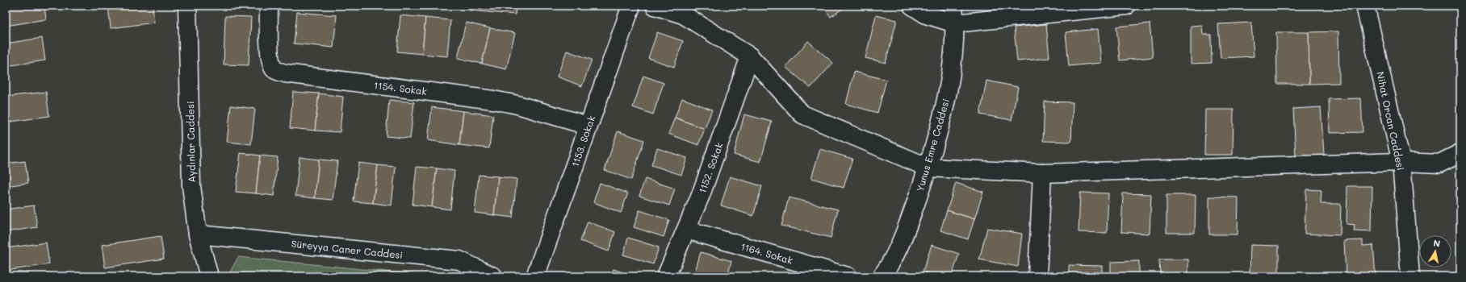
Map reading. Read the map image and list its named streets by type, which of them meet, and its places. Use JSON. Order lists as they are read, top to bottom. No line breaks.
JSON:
{"streets":{"street":["1154. Sokak","Nihat Orcan Caddesi","1153. Sokak","Aydınlar Caddesi","Yunus Emre Caddesi","1152. Sokak","Süreyya Caner Caddesi","1164. Sokak"]},"crossings":[["1154. Sokak","1153. Sokak"],["Aydınlar Caddesi","Süreyya Caner Caddesi"],["1152. Sokak","1164. Sokak"]],"north":"top"}
